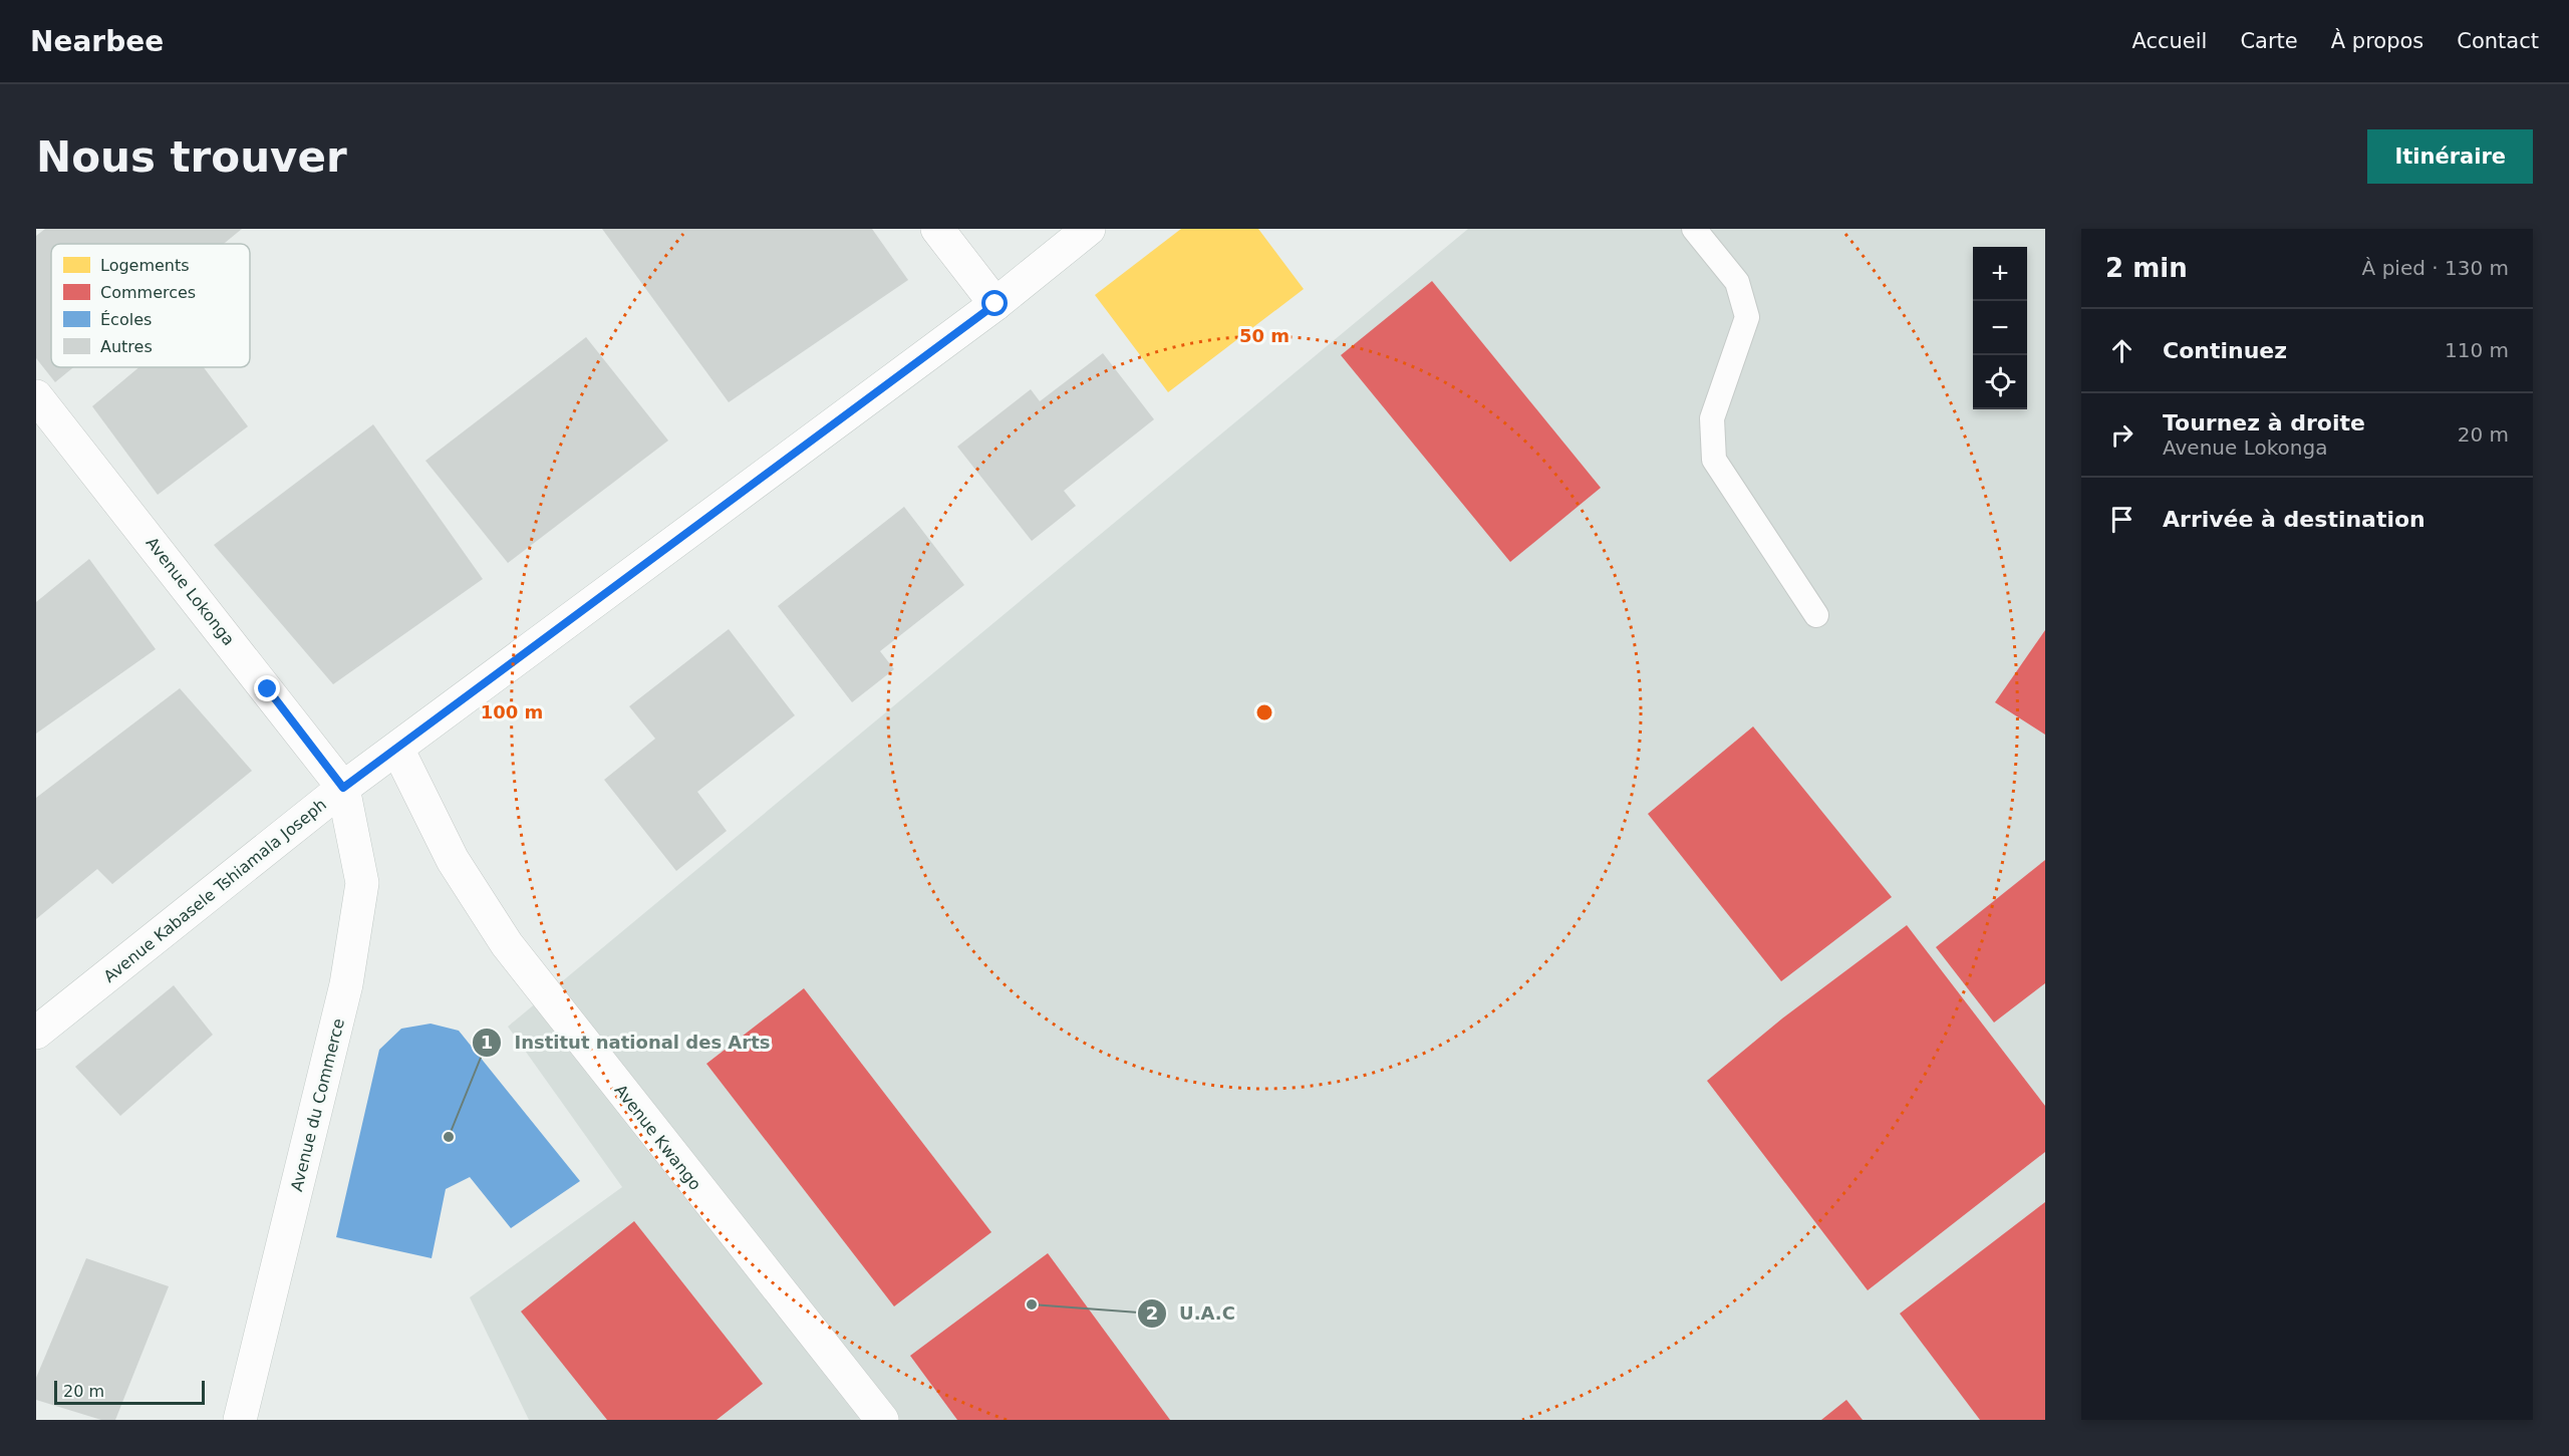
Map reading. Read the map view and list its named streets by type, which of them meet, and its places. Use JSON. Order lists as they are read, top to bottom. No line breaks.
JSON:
{"streets":{"street":["Avenue Lokonga","Avenue Kabasele Tshiamala Joseph","Avenue du Commerce","Avenue Kwango"]},"crossings":[["Avenue Lokonga","Avenue Kabasele Tshiamala Joseph"],["Avenue Lokonga","Avenue du Commerce"],["Avenue Kabasele Tshiamala Joseph","Avenue du Commerce"],["Avenue Kabasele Tshiamala Joseph","Avenue Kwango"]],"places":["Institut national des Arts","U.A.C"],"legend":["Logements","Commerces","Écoles","Autres"],"scale_bar":"20 m","page":{"header":"Nearbee","nav":["Accueil","Carte","À propos","Contact"],"buttons":"Itinéraire","title":"Nous trouver","heading":["2 min","À pied · 130 m"],"map_buttons":["+","−"],"list":[["Continuez","110 m"],["Tournez à droite","Avenue Lokonga","20 m"],"Arrivée à destination"],"scale":"20 m"},"rings":["50 m","100 m"]}
